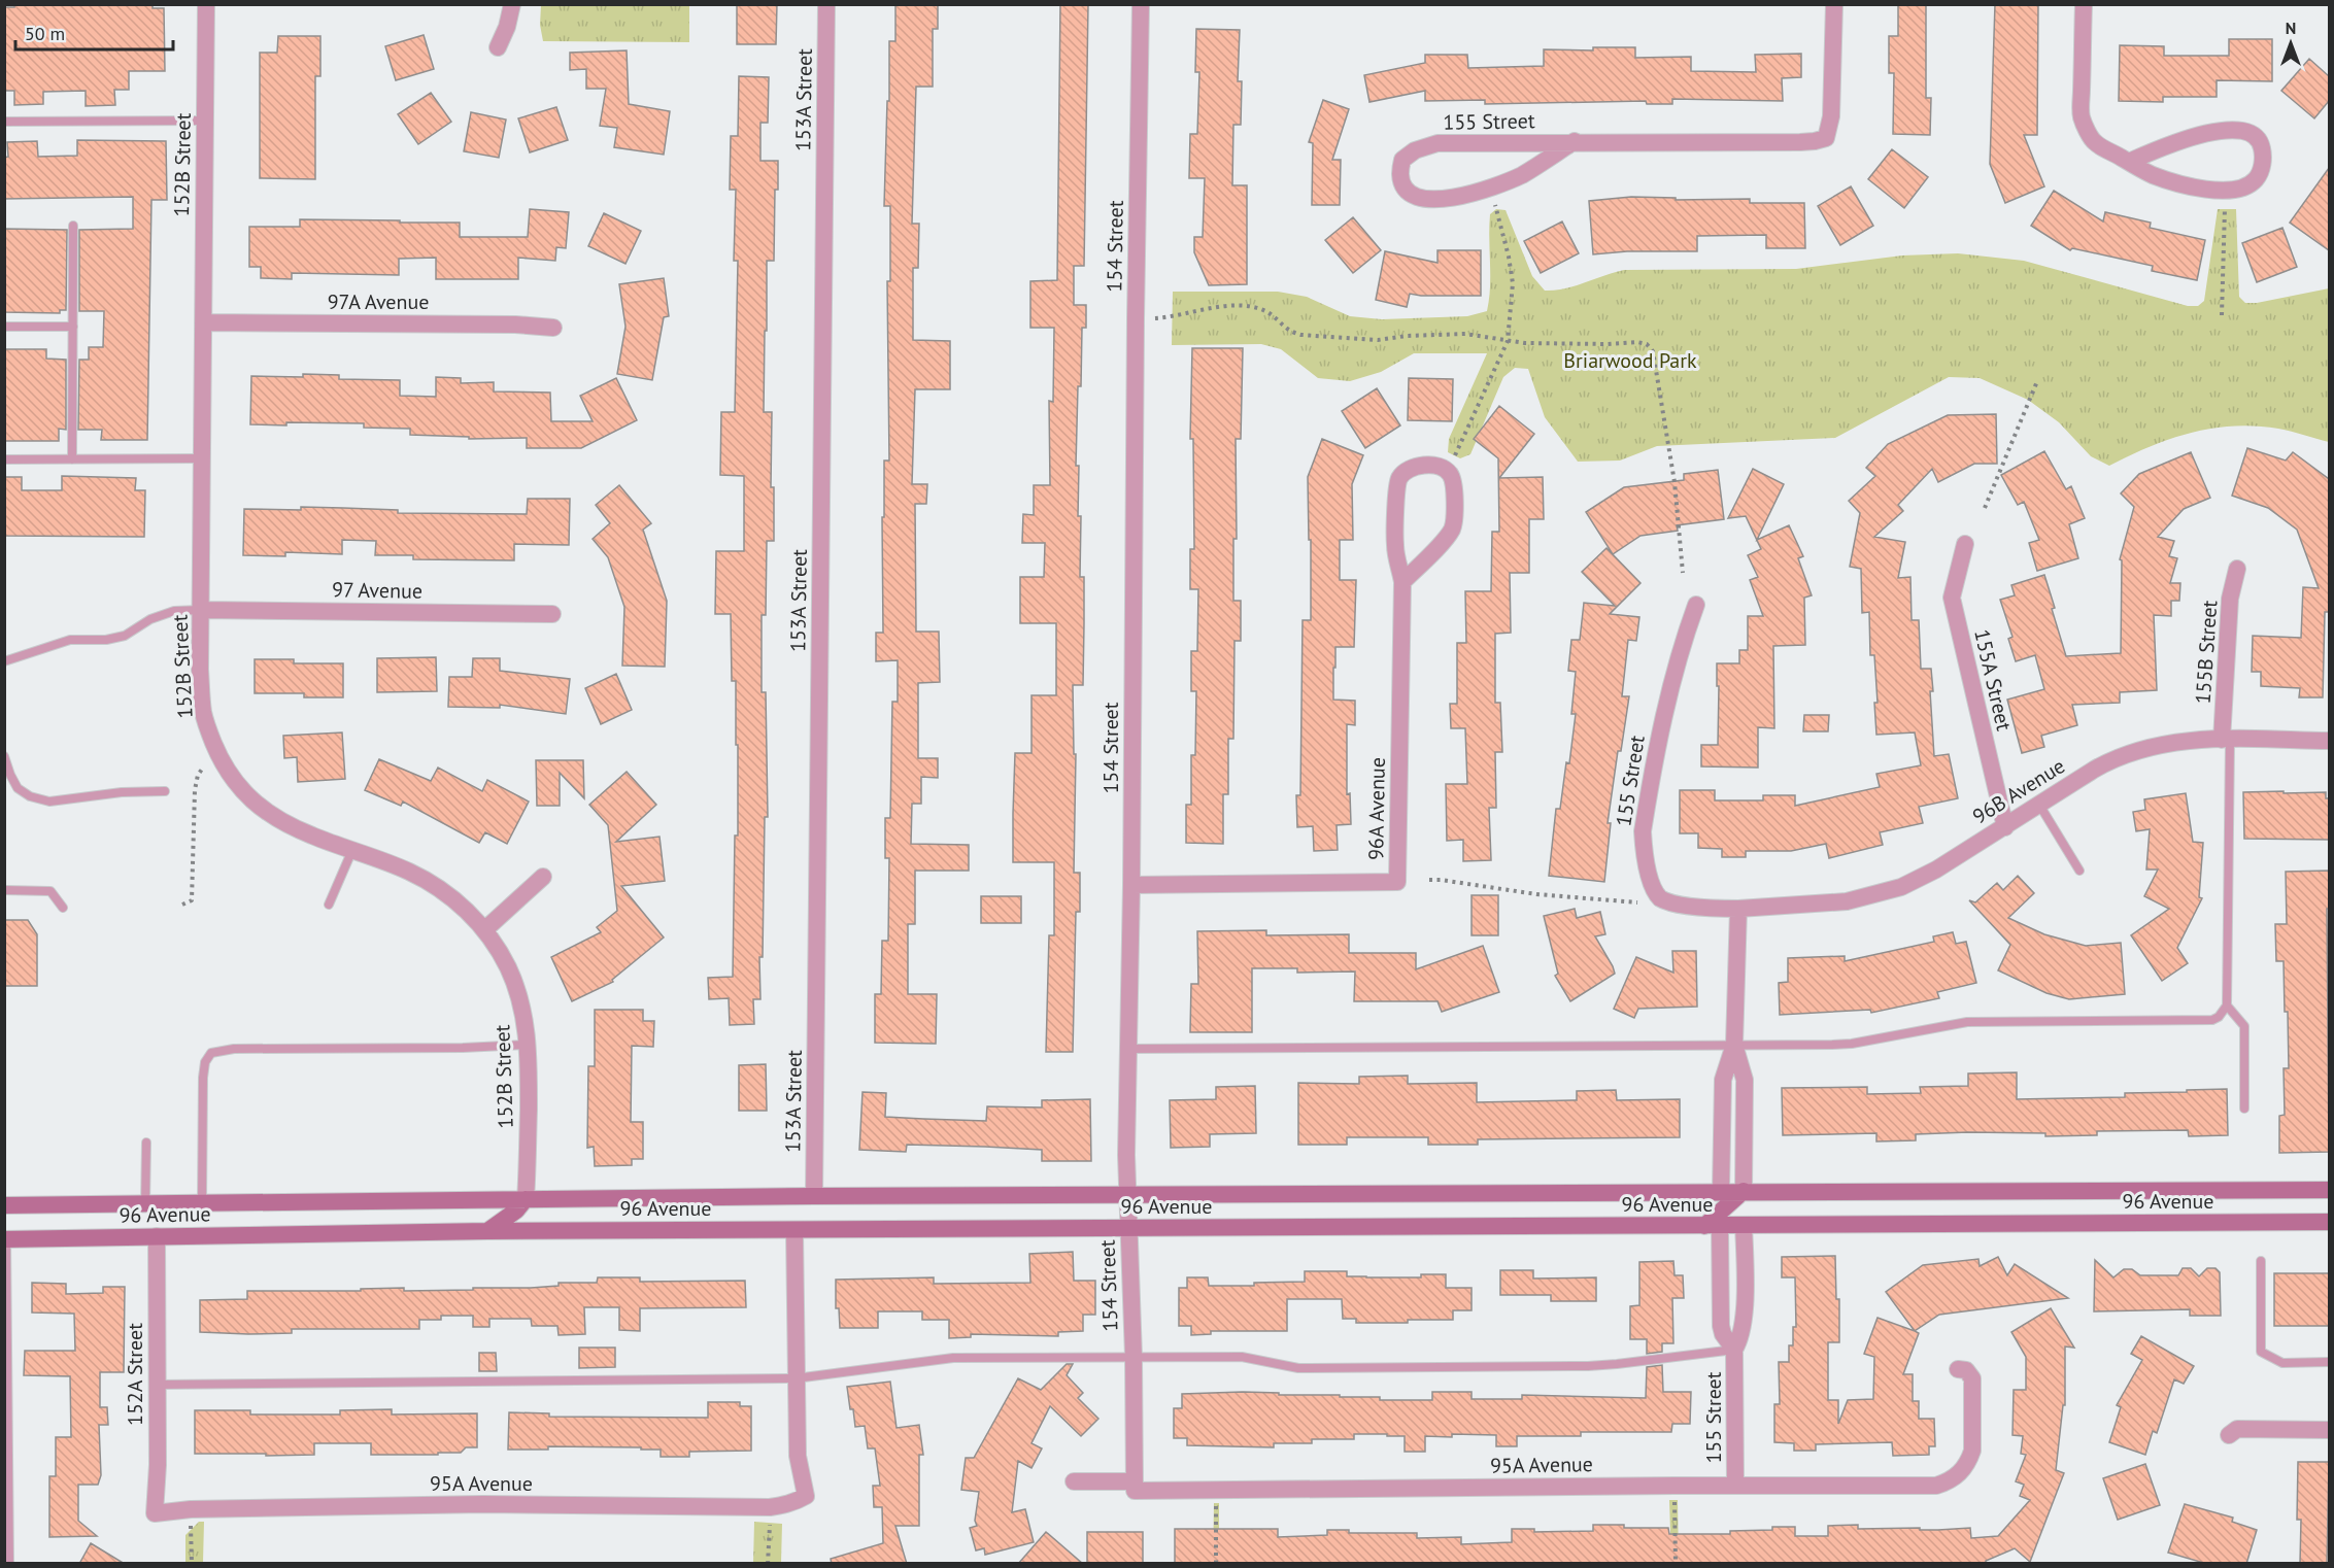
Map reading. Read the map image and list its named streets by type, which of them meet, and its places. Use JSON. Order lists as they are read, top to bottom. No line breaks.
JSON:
{"streets":{"main road":["96 Avenue"],"street":["153A Street","155 Street","152B Street","154 Street","97A Avenue","97 Avenue","155B Street","155A Street","96B Avenue","96A Avenue","152A Street","95A Avenue"]},"crossings":[["153A Street","96 Avenue"],["155 Street","96B Avenue"],["155 Street","96 Avenue"],["155 Street","95A Avenue"],["152B Street","97A Avenue"],["152B Street","97 Avenue"],["152B Street","96 Avenue"],["154 Street","96A Avenue"],["154 Street","96 Avenue"],["154 Street","95A Avenue"],["155B Street","96B Avenue"],["155A Street","96B Avenue"],["96 Avenue","152A Street"],["152A Street","95A Avenue"]],"parks":["Briarwood Park"],"scale_bar":"50 m","north":"top"}
